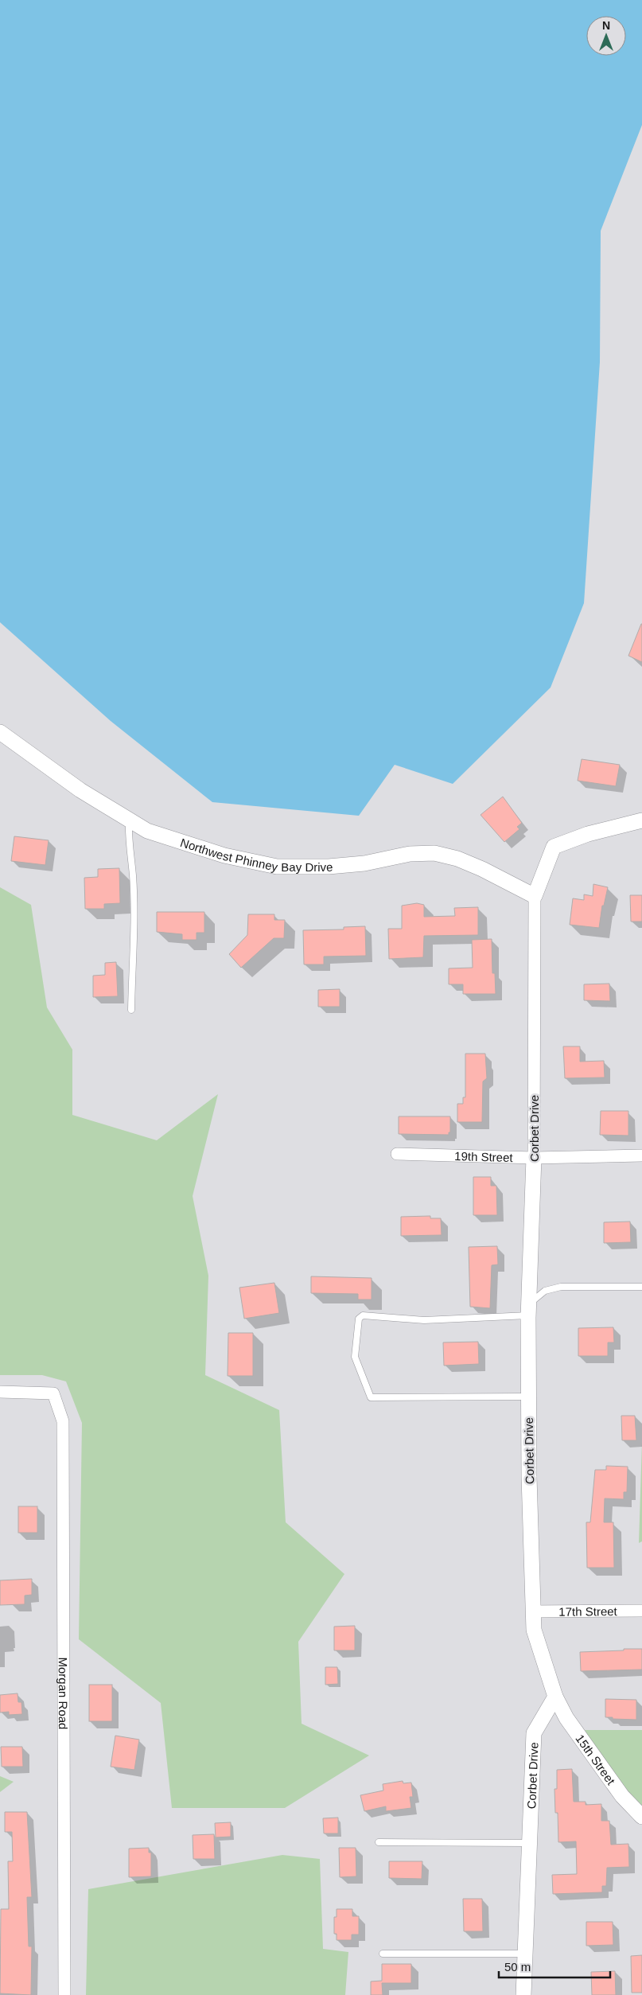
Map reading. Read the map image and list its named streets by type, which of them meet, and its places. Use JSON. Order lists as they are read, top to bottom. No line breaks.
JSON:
{"streets":{"street":["Northwest Phinney Bay Drive","Corbet Drive","19th Street","17th Street","Morgan Road","15th Street"]},"crossings":[["Northwest Phinney Bay Drive","Corbet Drive"],["Corbet Drive","19th Street"],["Corbet Drive","17th Street"],["Corbet Drive","15th Street"]],"scale_bar":"50 m","north":"top"}
